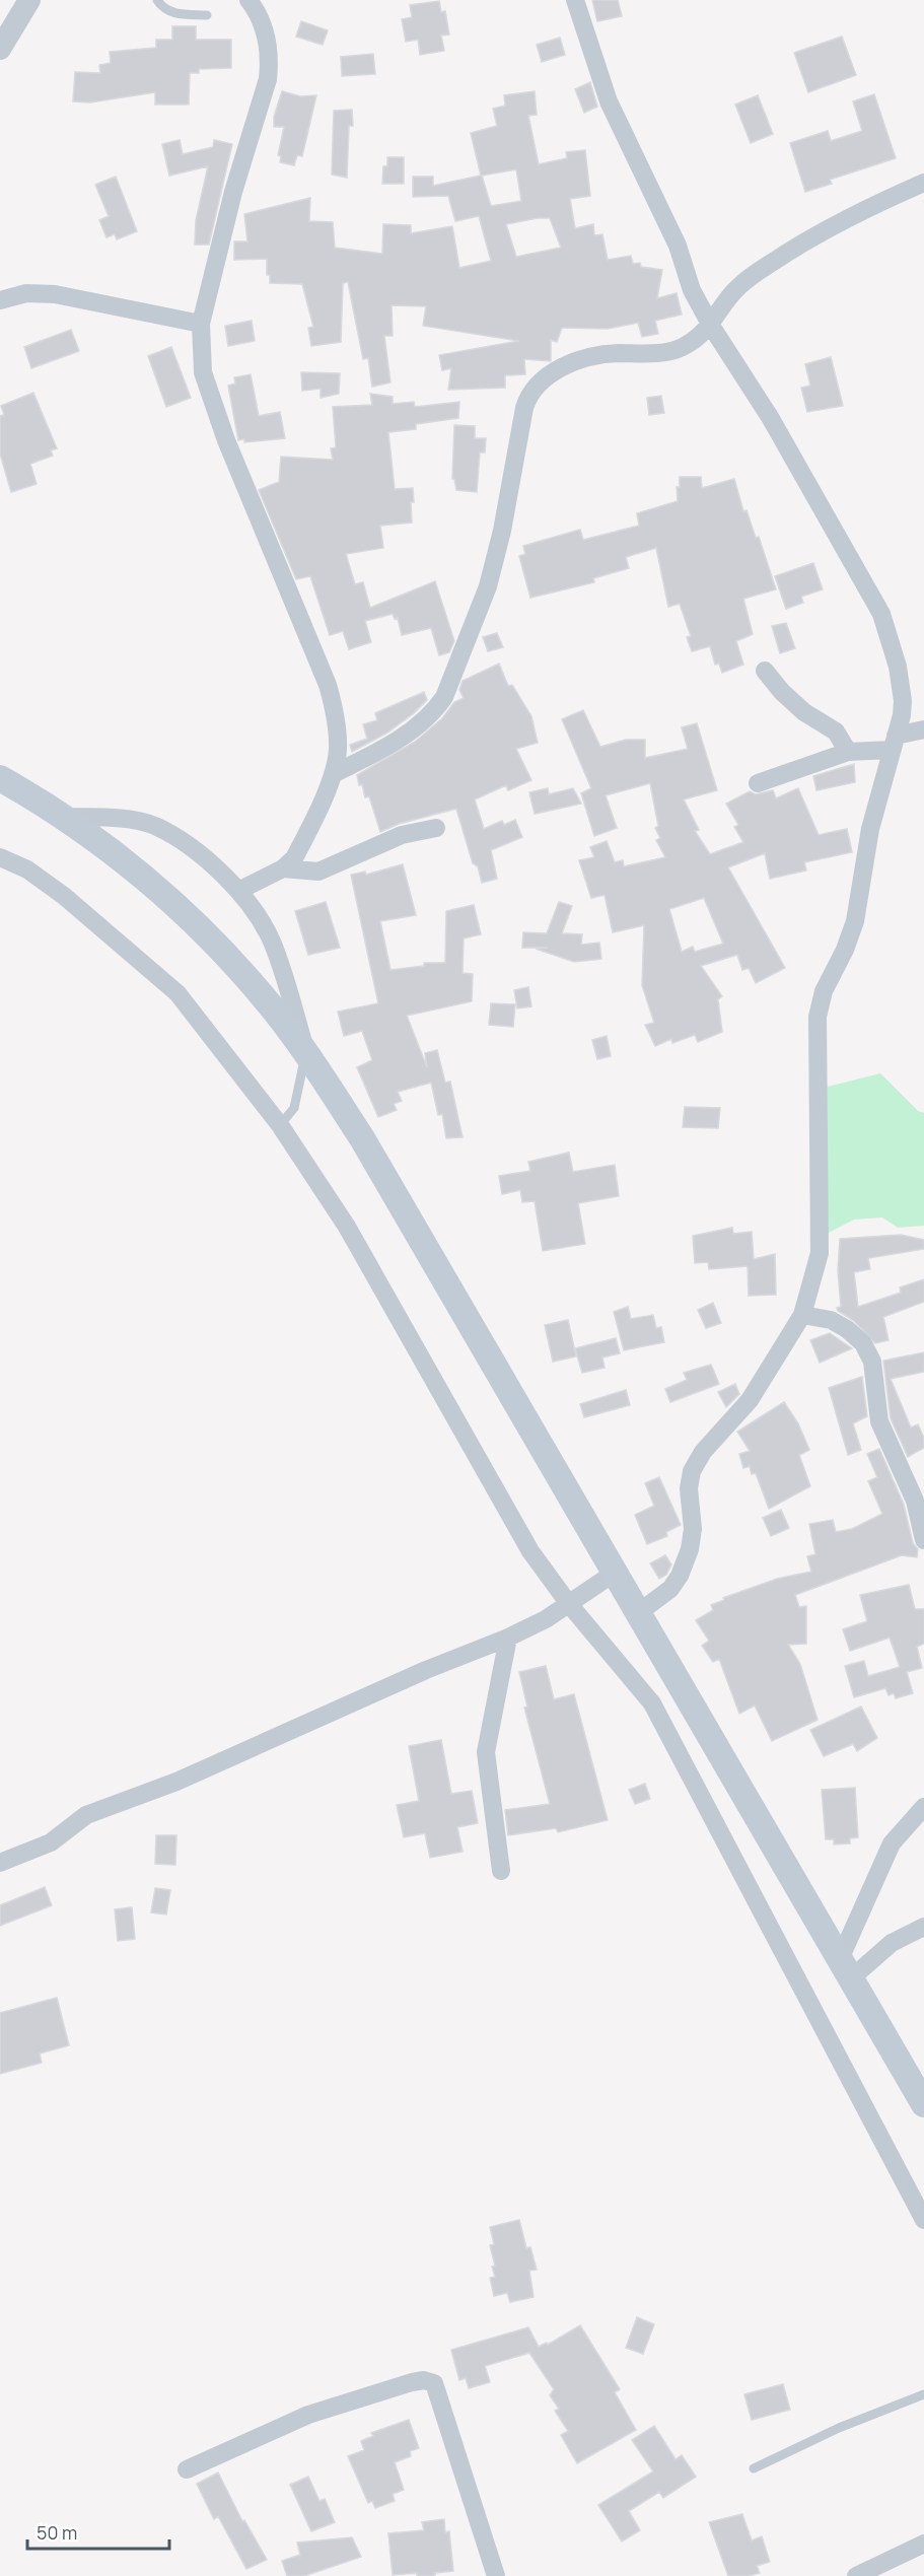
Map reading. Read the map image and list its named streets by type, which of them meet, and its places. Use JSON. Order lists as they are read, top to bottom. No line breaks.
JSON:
{"scale_bar":"50 m"}
